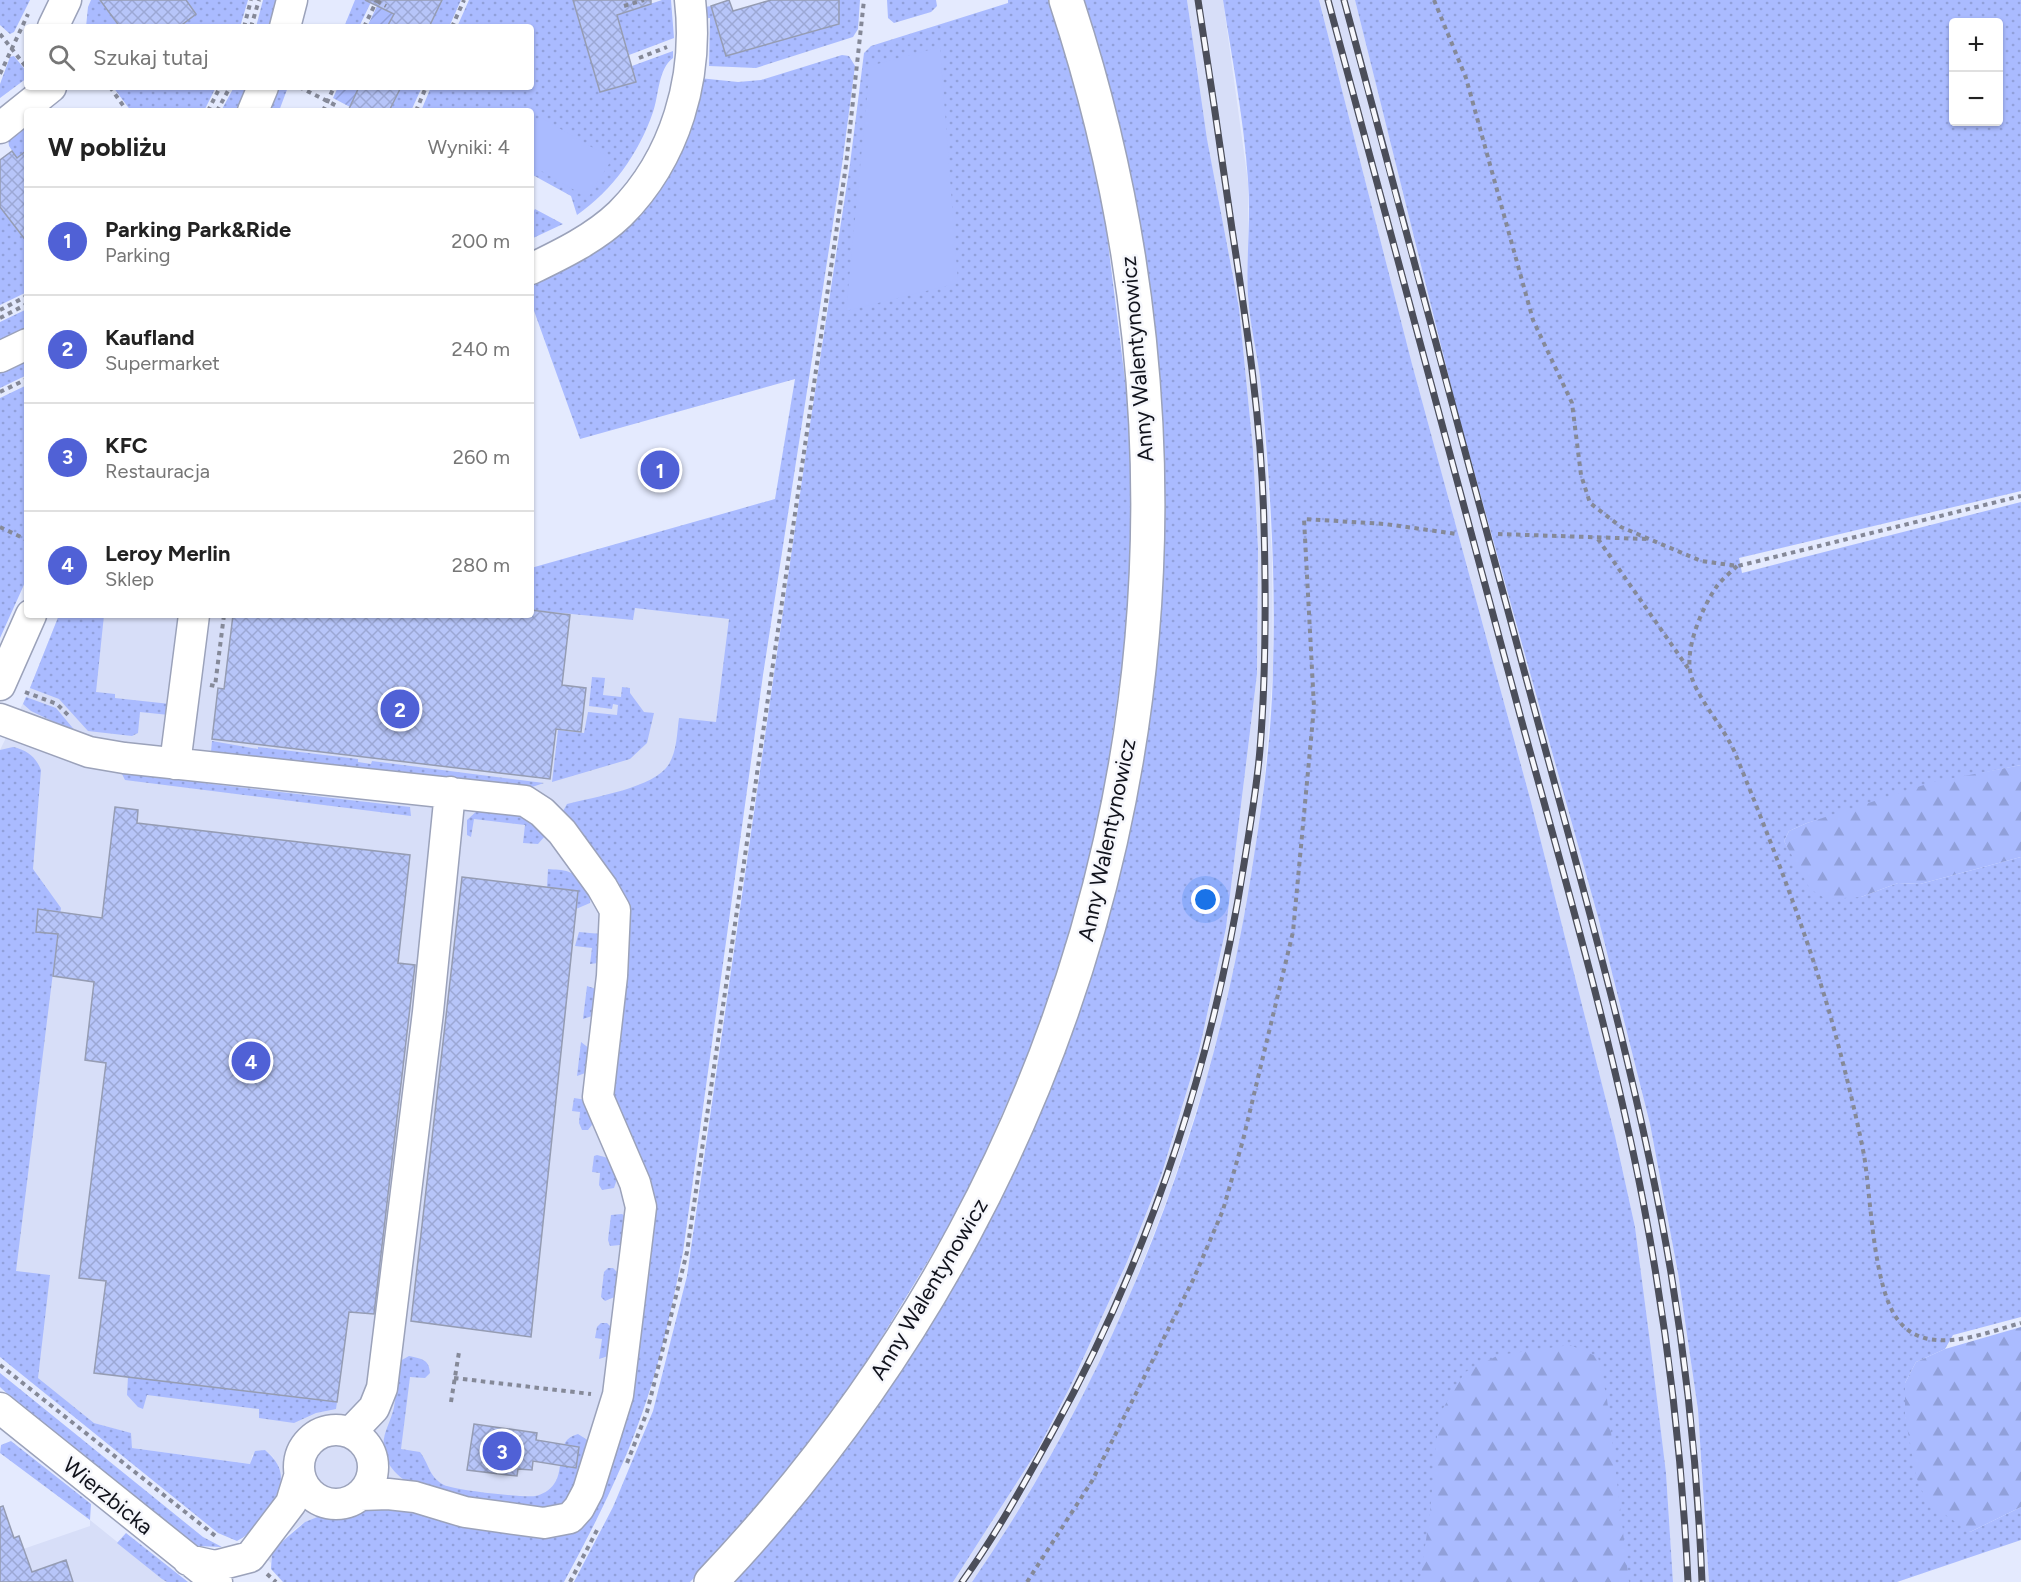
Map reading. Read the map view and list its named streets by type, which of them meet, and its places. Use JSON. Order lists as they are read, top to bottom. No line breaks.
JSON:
{"streets":{"main road":["Anny Walentynowicz"],"street":["Wierzbicka"]},"page":{"map_buttons":["+","−"],"search":"Szukaj tutaj","heading":["W pobliżu","Wyniki: 4"],"list":[{"mark":"1","name":"Parking Park&Ride","note":"Parking","value":"200 m"},{"mark":"2","name":"Kaufland","note":"Supermarket","value":"240 m"},{"mark":"3","name":"KFC","note":"Restauracja","value":"260 m"},{"mark":"4","name":"Leroy Merlin","note":"Sklep","value":"280 m"}],"pins":["1","2","4","3"]}}
